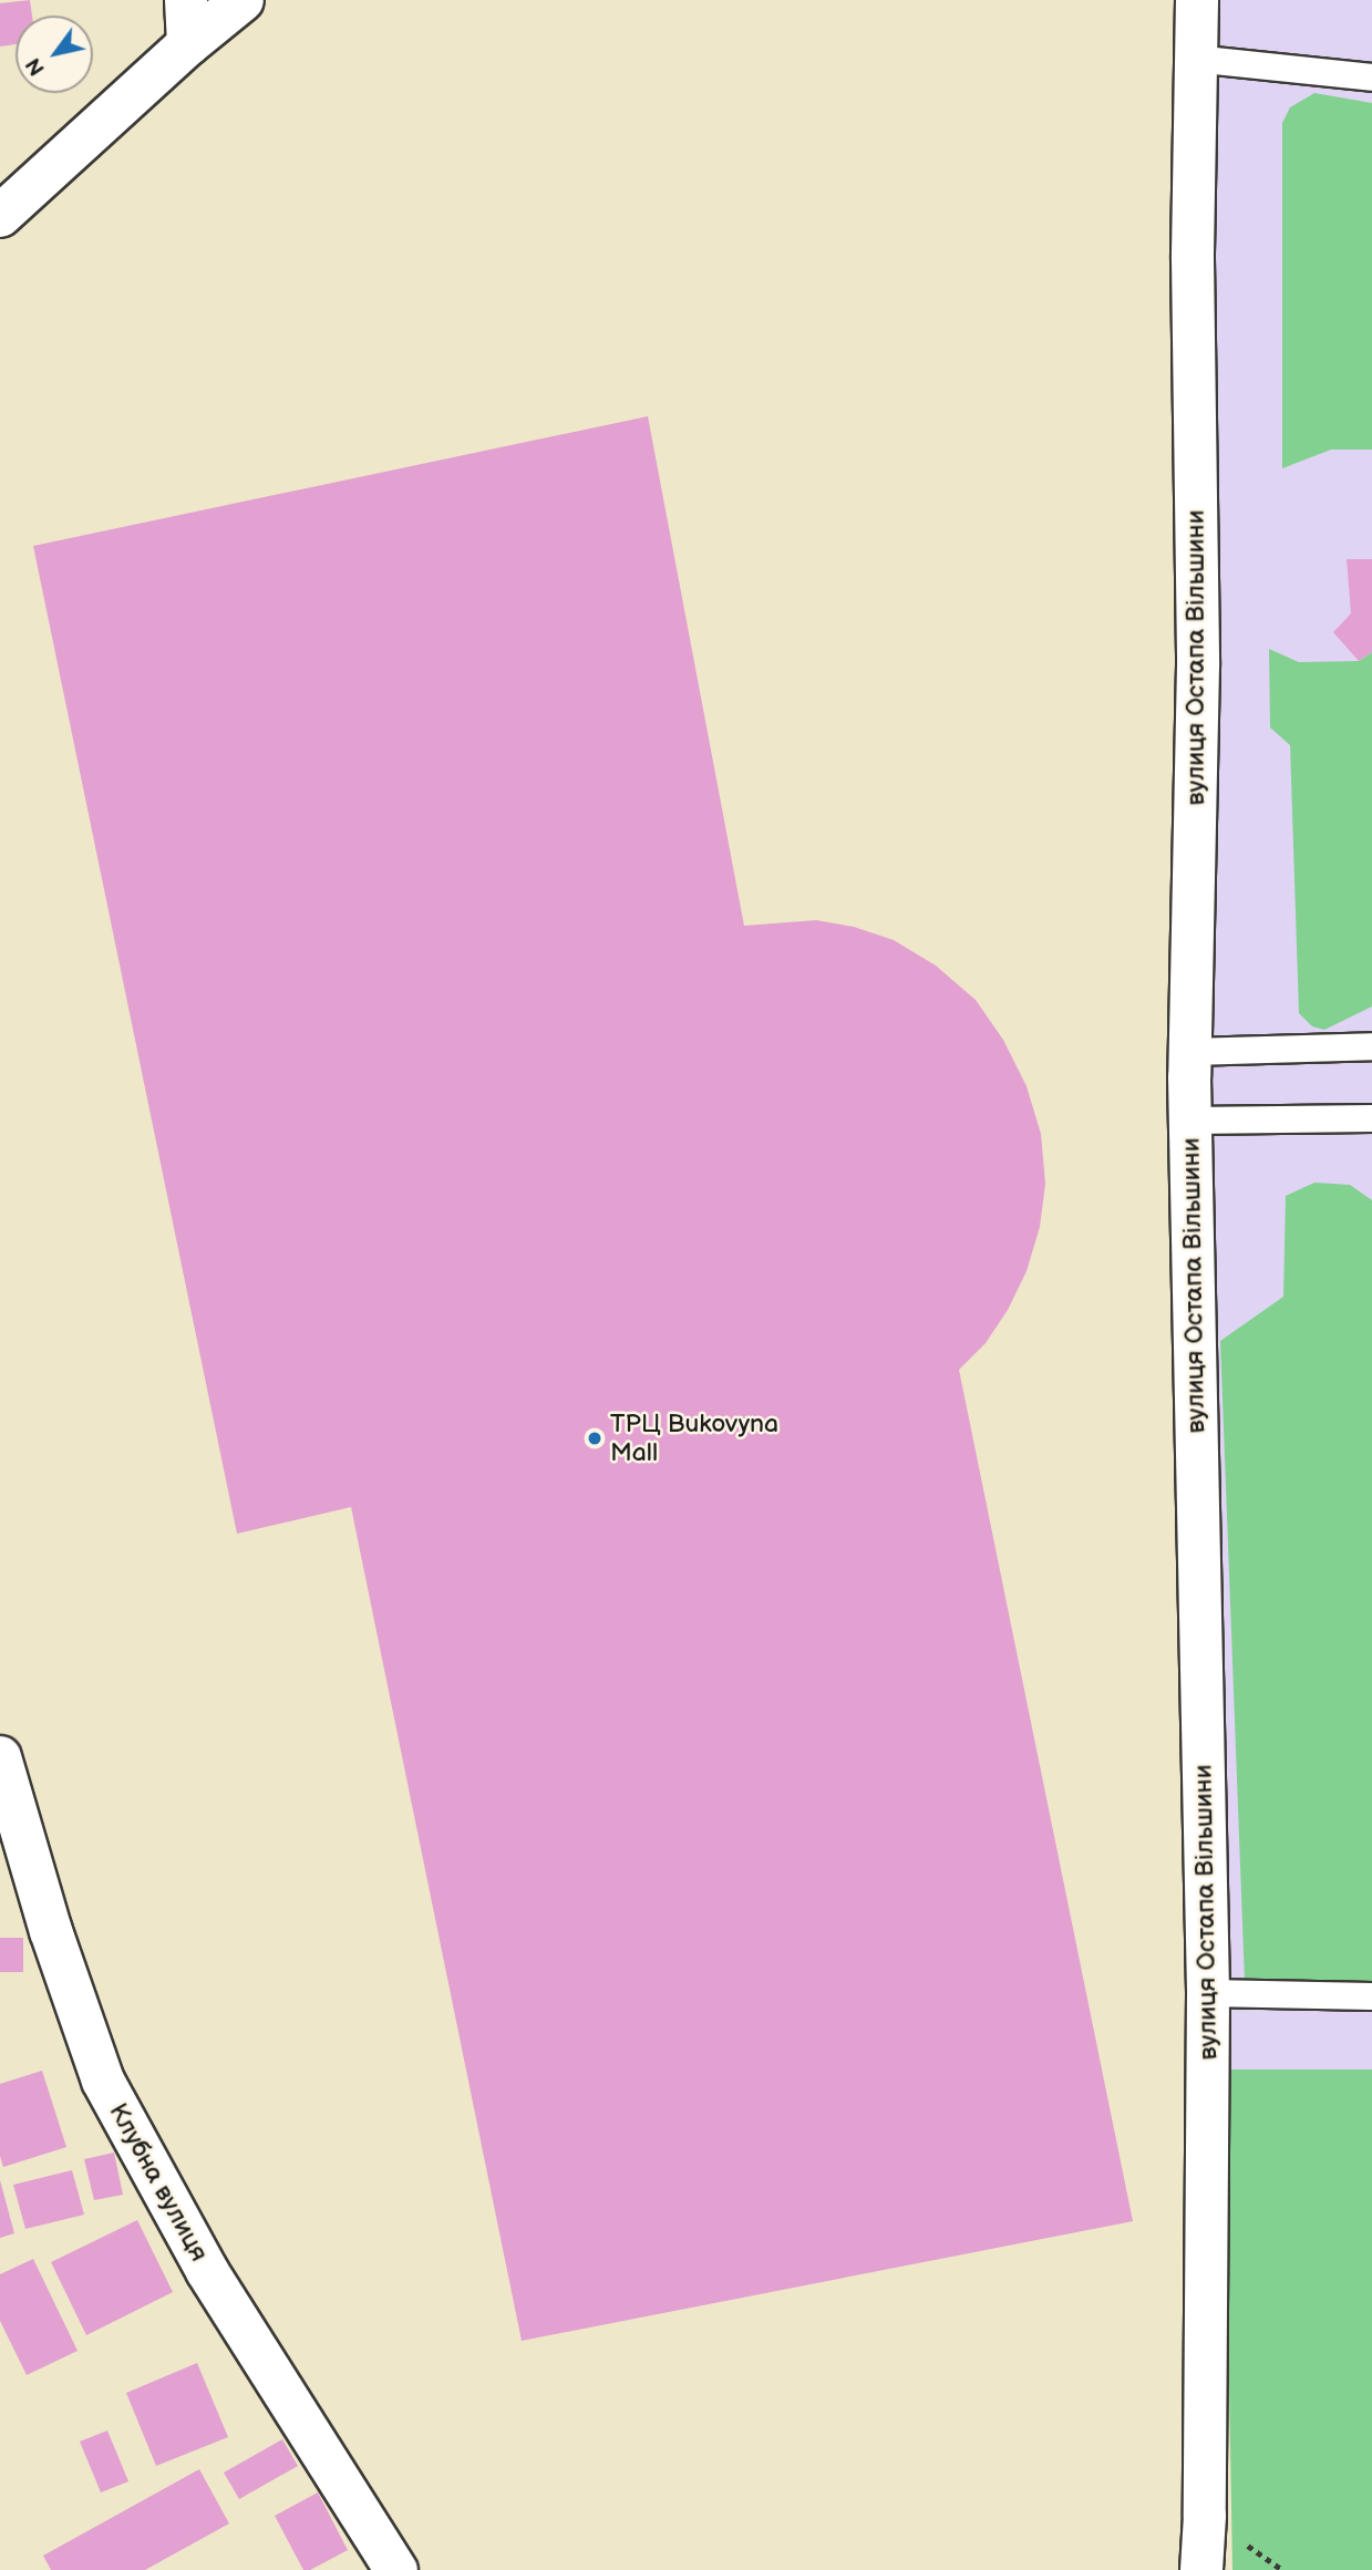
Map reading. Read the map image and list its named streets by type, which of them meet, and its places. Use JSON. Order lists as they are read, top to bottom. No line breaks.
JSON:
{"streets":{"main road":["вулиця Остапа Вільшини","Клубна вулиця"]},"places":["ТРЦ Bukovyna Mall"],"north":"bottom left"}
